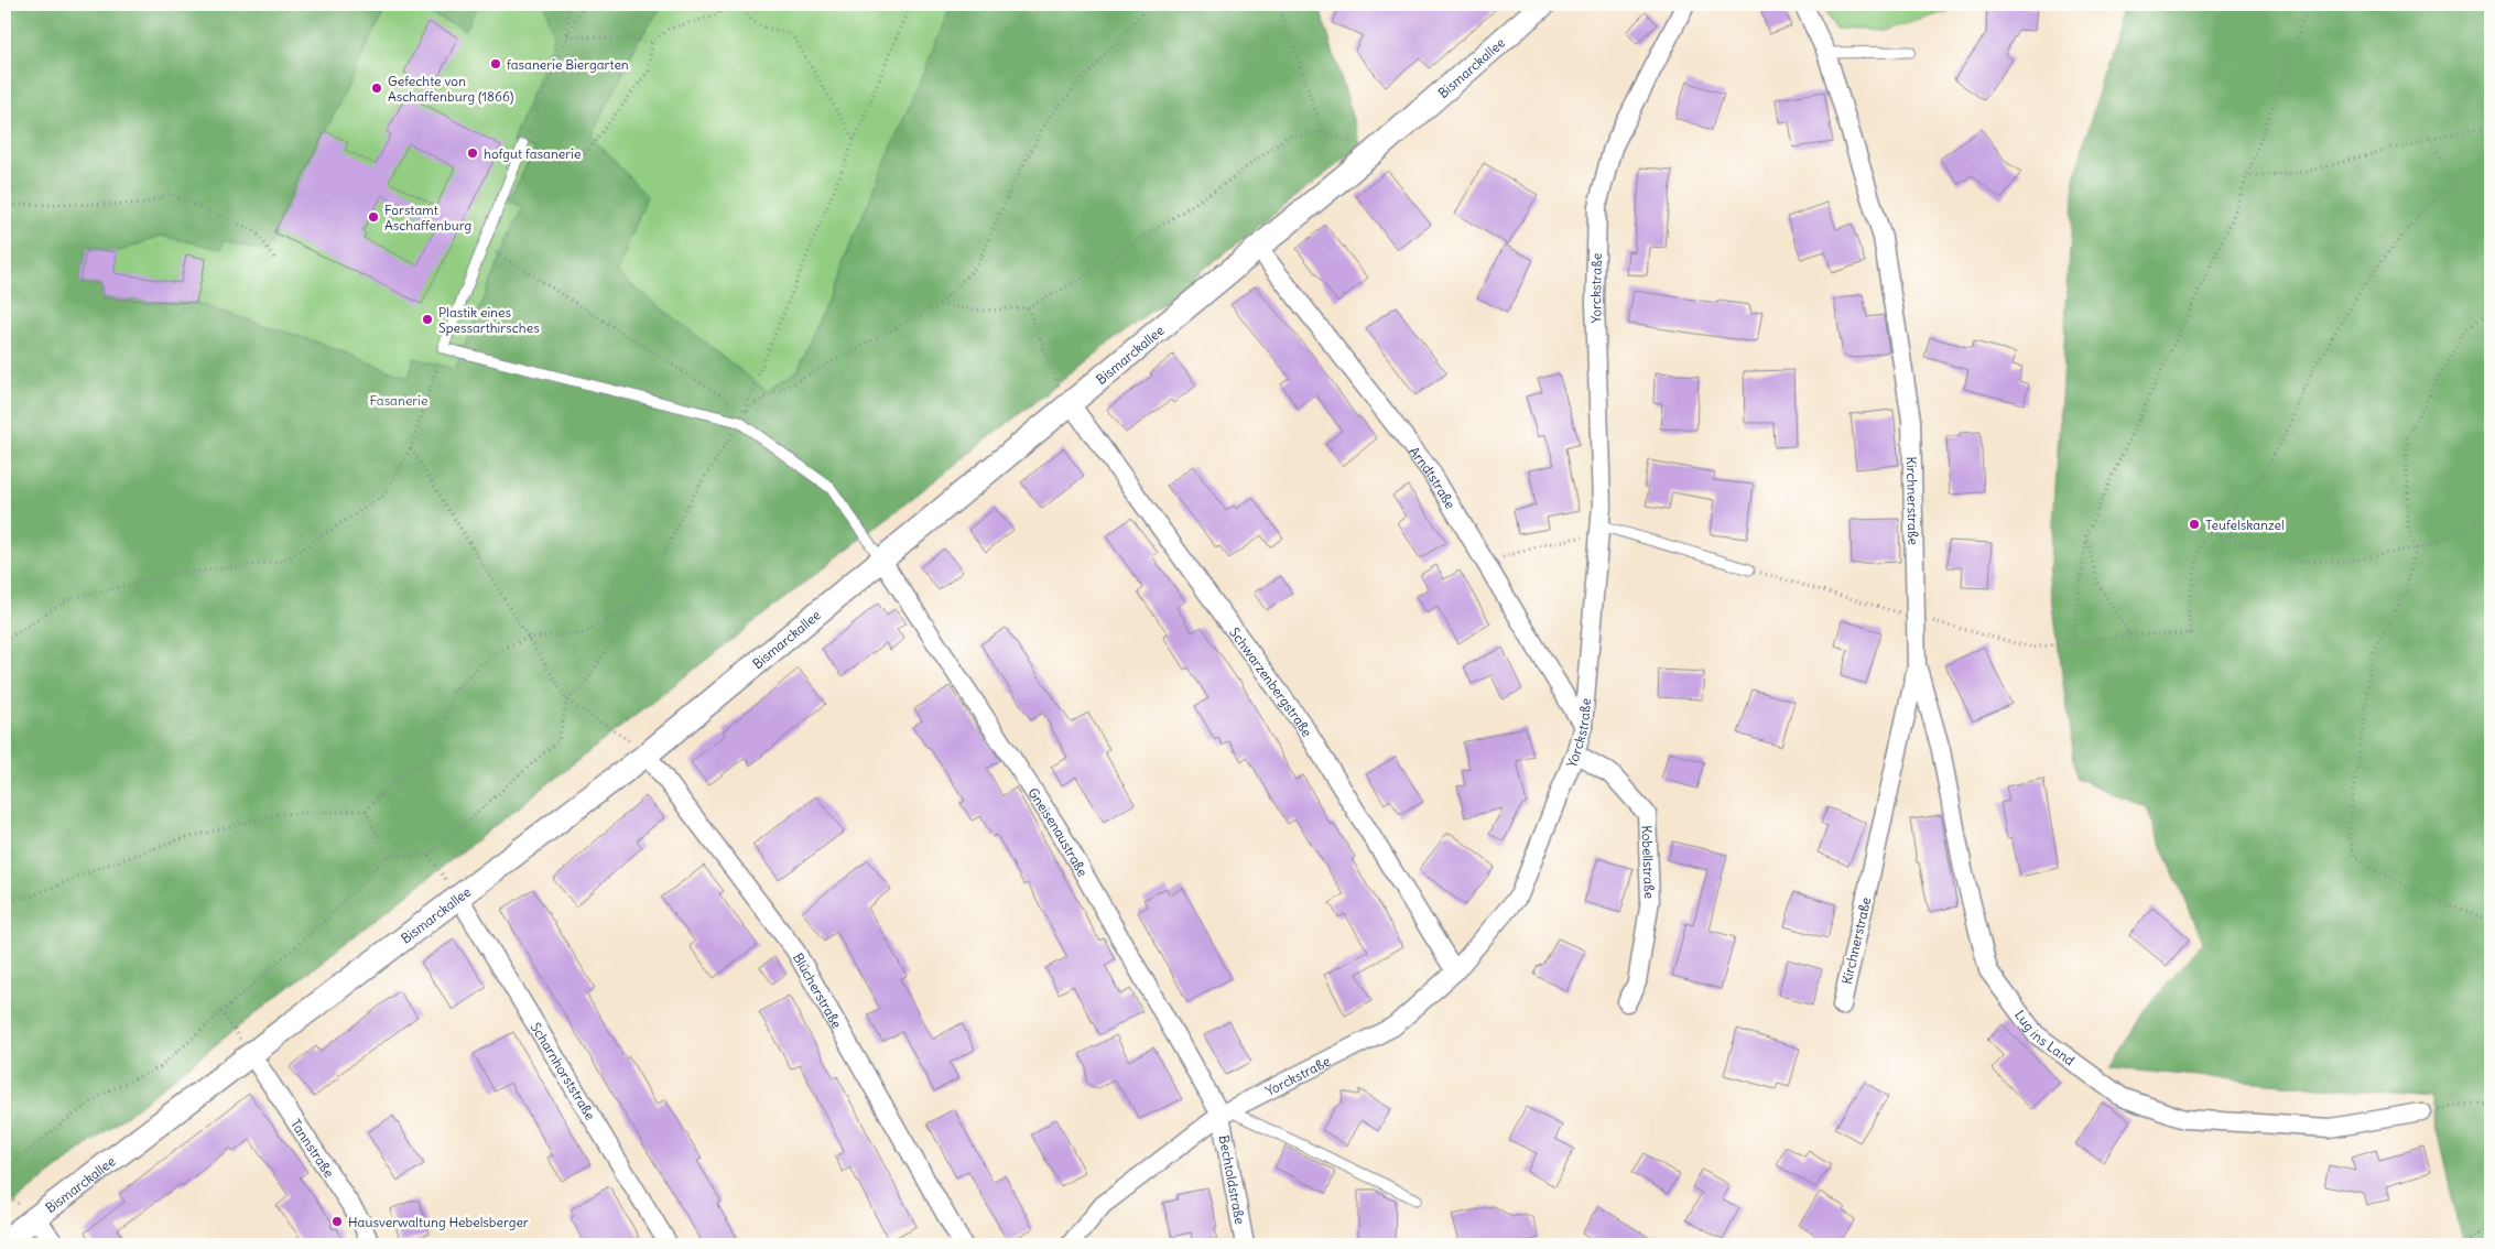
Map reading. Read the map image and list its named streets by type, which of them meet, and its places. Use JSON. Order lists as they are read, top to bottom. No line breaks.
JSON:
{"streets":{"street":["Bismarckallee","Yorckstraße","Arndtstraße","Kirchnerstraße","Schwarzenbergstraße","Gneisenaustraße","Kobellstraße","Blücherstraße","Lug ins Land","Scharnhorststraße","Tannstraße","Bechtoldstraße"]},"crossings":[["Bismarckallee","Arndtstraße"],["Bismarckallee","Schwarzenbergstraße"],["Bismarckallee","Gneisenaustraße"],["Bismarckallee","Blücherstraße"],["Bismarckallee","Scharnhorststraße"],["Bismarckallee","Tannstraße"],["Yorckstraße","Arndtstraße"],["Yorckstraße","Schwarzenbergstraße"],["Yorckstraße","Gneisenaustraße"],["Yorckstraße","Kobellstraße"],["Yorckstraße","Bechtoldstraße"],["Kirchnerstraße","Lug ins Land"],["Gneisenaustraße","Bechtoldstraße"]],"parks":["Fasanerie"],"places":["fasanerie Biergarten","Gefechte von Aschaffenburg (1866)","hofgut fasanerie","Forstamt Aschaffenburg","Plastik eines Spessarthirsches","Teufelskanzel","Hausverwaltung Hebelsberger"]}
